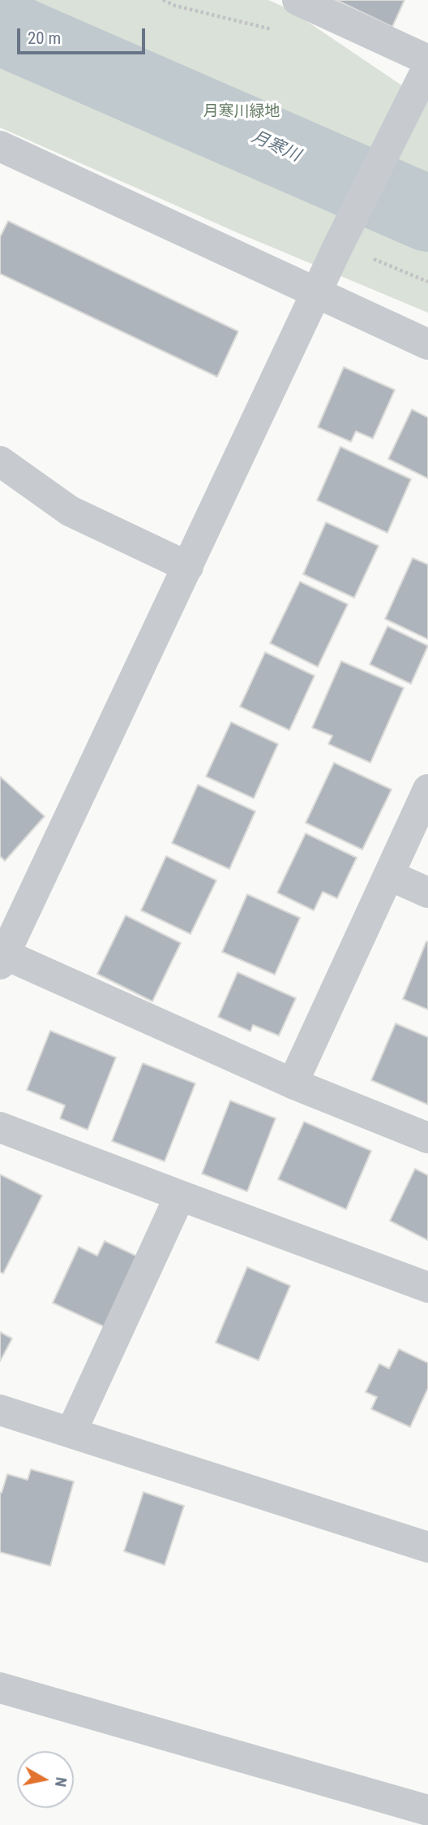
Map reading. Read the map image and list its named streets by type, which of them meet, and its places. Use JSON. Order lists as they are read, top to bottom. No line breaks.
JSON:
{"water":["月寒川"],"parks":["月寒川緑地"],"scale_bar":"20 m","north":"right"}
